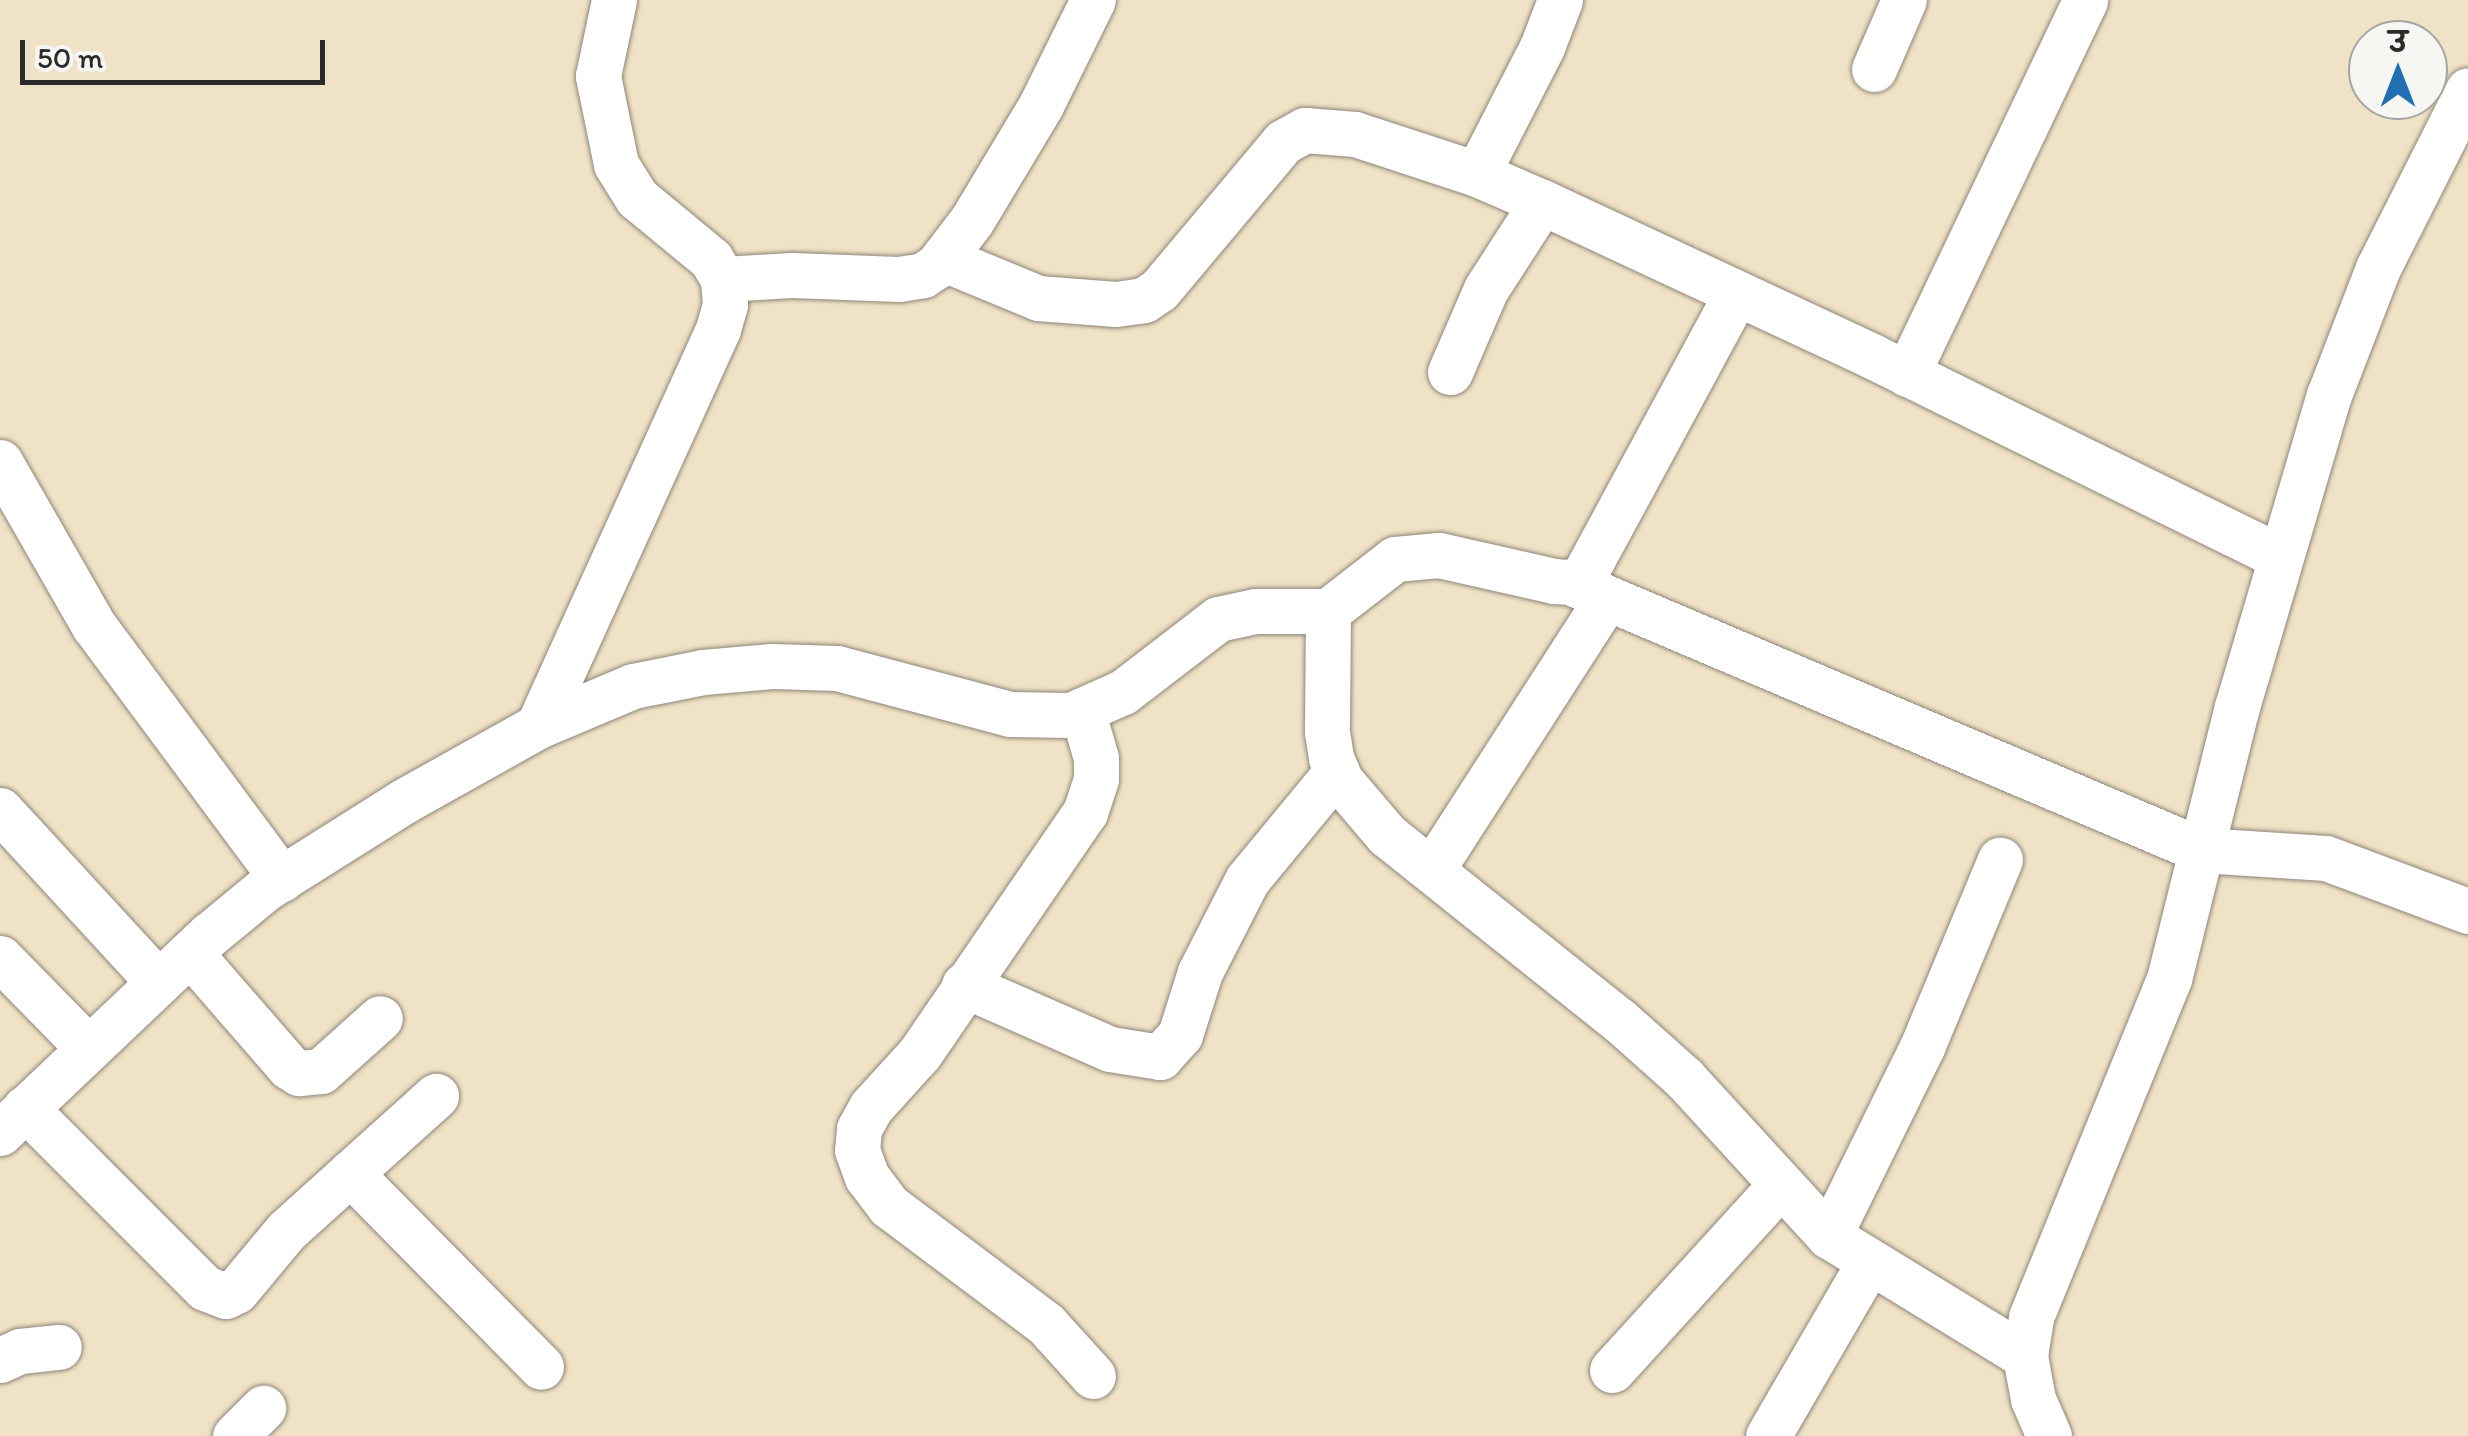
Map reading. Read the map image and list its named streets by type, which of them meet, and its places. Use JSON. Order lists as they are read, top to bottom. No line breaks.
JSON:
{"scale_bar":"50 m","north":"top"}
